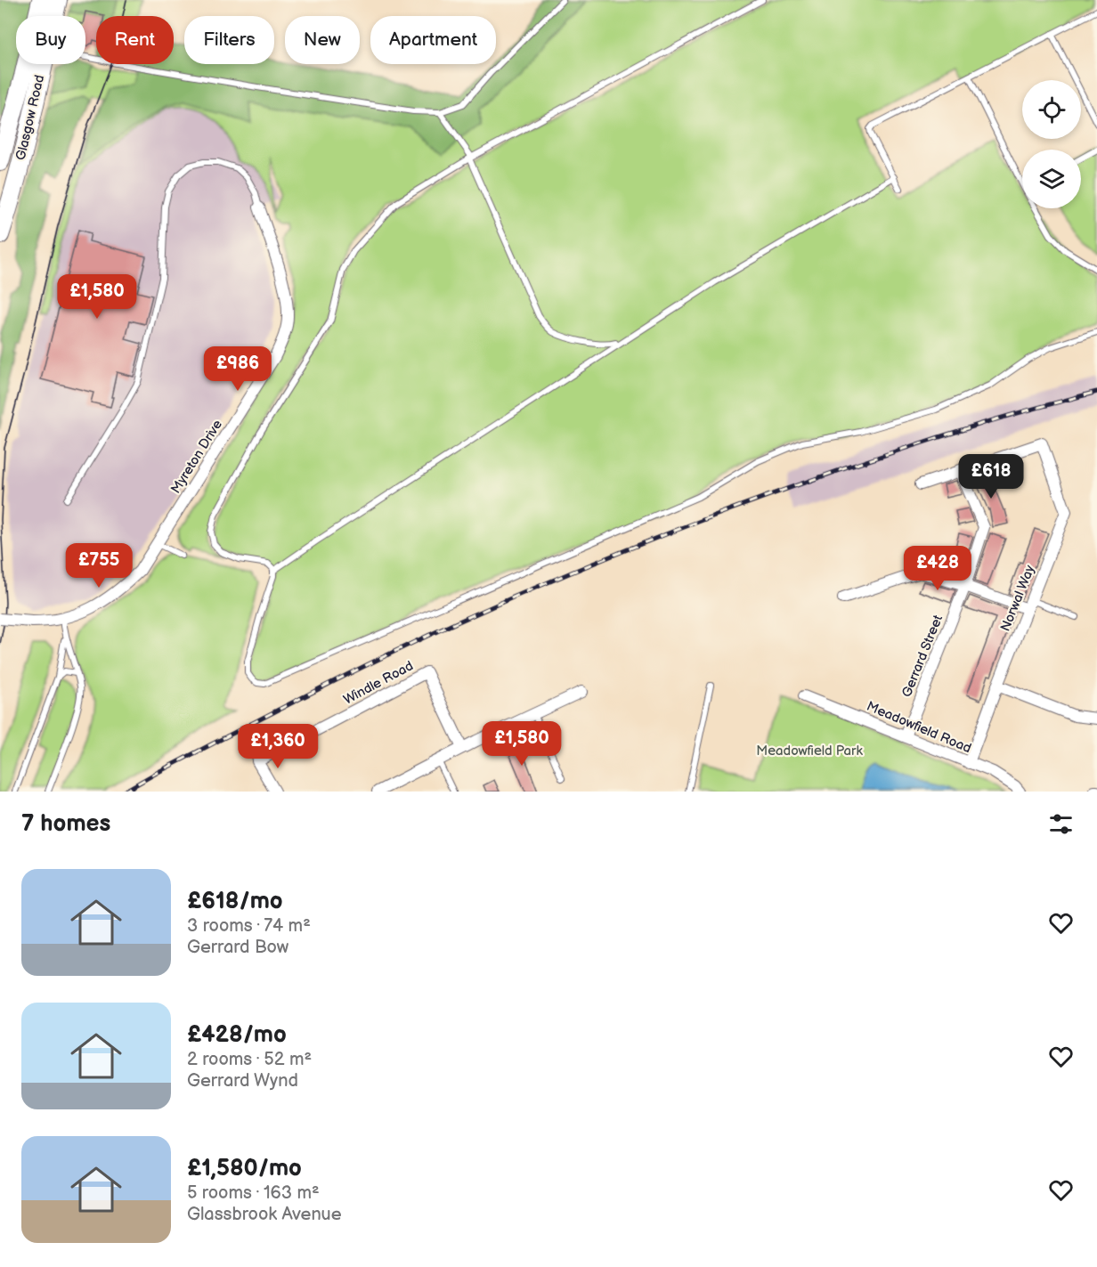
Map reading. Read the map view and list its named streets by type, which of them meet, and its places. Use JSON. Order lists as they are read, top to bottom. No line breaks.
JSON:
{"streets":{"main road":["Glasgow Road"],"street":["Myreton Drive","Norwal Way","Gerrard Street","Windle Road","Meadowfield Road"]},"crossings":[["Norwal Way","Gerrard Street"],["Norwal Way","Meadowfield Road"],["Gerrard Street","Meadowfield Road"]],"parks":["Meadowfield Park"],"page":{"chip":["Buy","Rent","Filters","New","Apartment"],"price":["£1,580","£986","£618","£755","£428","£1,580","£1,360"],"heading":"7 homes","list":[{"name":"£618/mo","note":"3 rooms · 74 m² · Gerrard Bow"},{"name":"£428/mo","note":"2 rooms · 52 m² · Gerrard Wynd"},{"name":"£1,580/mo","note":"5 rooms · 163 m² · Glassbrook Avenue"}]}}
